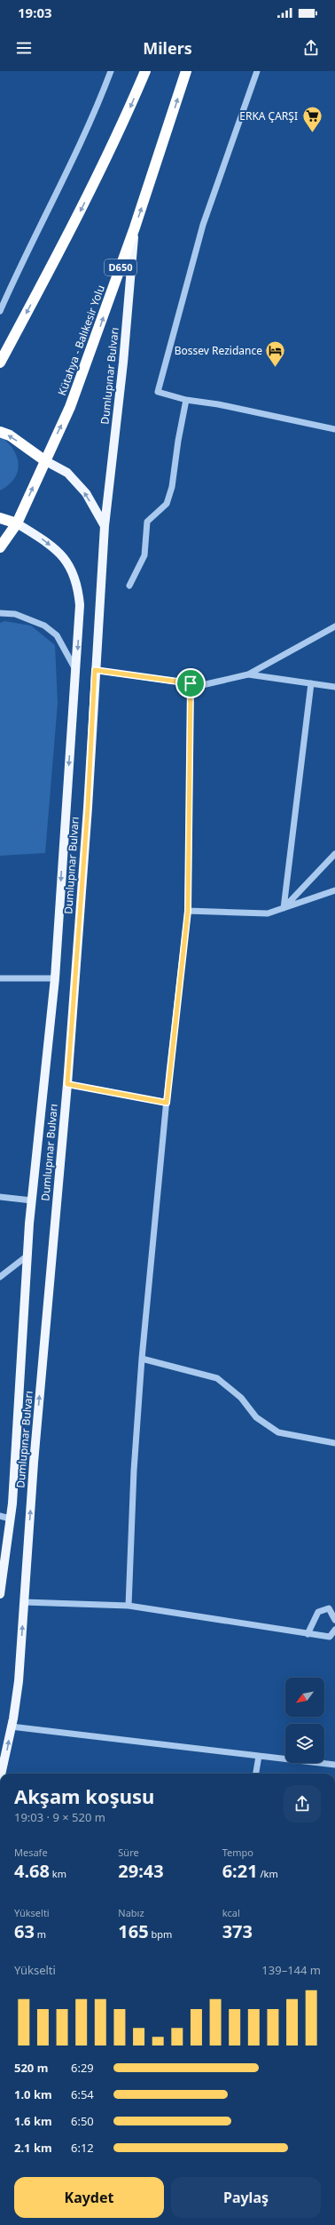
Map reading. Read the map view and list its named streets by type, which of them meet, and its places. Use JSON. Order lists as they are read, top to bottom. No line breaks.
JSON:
{"streets":{"highway":["D650","Kütahya - Balıkesir Yolu"],"main road":["Dumlupınar Bulvarı"]},"crossings":[["Kütahya - Balıkesir Yolu","Dumlupınar Bulvarı"]],"places":{"supermarket":["ERKA ÇARŞI"],"hotel":["Bossev Rezidance"]},"north":"bottom left","page":{"status":"19:03","header":"Milers","heading":["Akşam koşusu","19:03 · 9 × 520 m"],"stats":[["Mesafe","4.68 km"],["Süre","29:43"],["Tempo","6:21 /km"],["Yükselti","63 m"],["Nabız","165 bpm"],["kcal","373"]],"chart":["Yükselti","139–144 m"],"list":[{"name":"520 m","note":"6:29"},{"name":"1.0 km","note":"6:54"},{"name":"1.6 km","note":"6:50"},{"name":"2.1 km","note":"6:12"}],"buttons":["Kaydet","Paylaş"]}}
